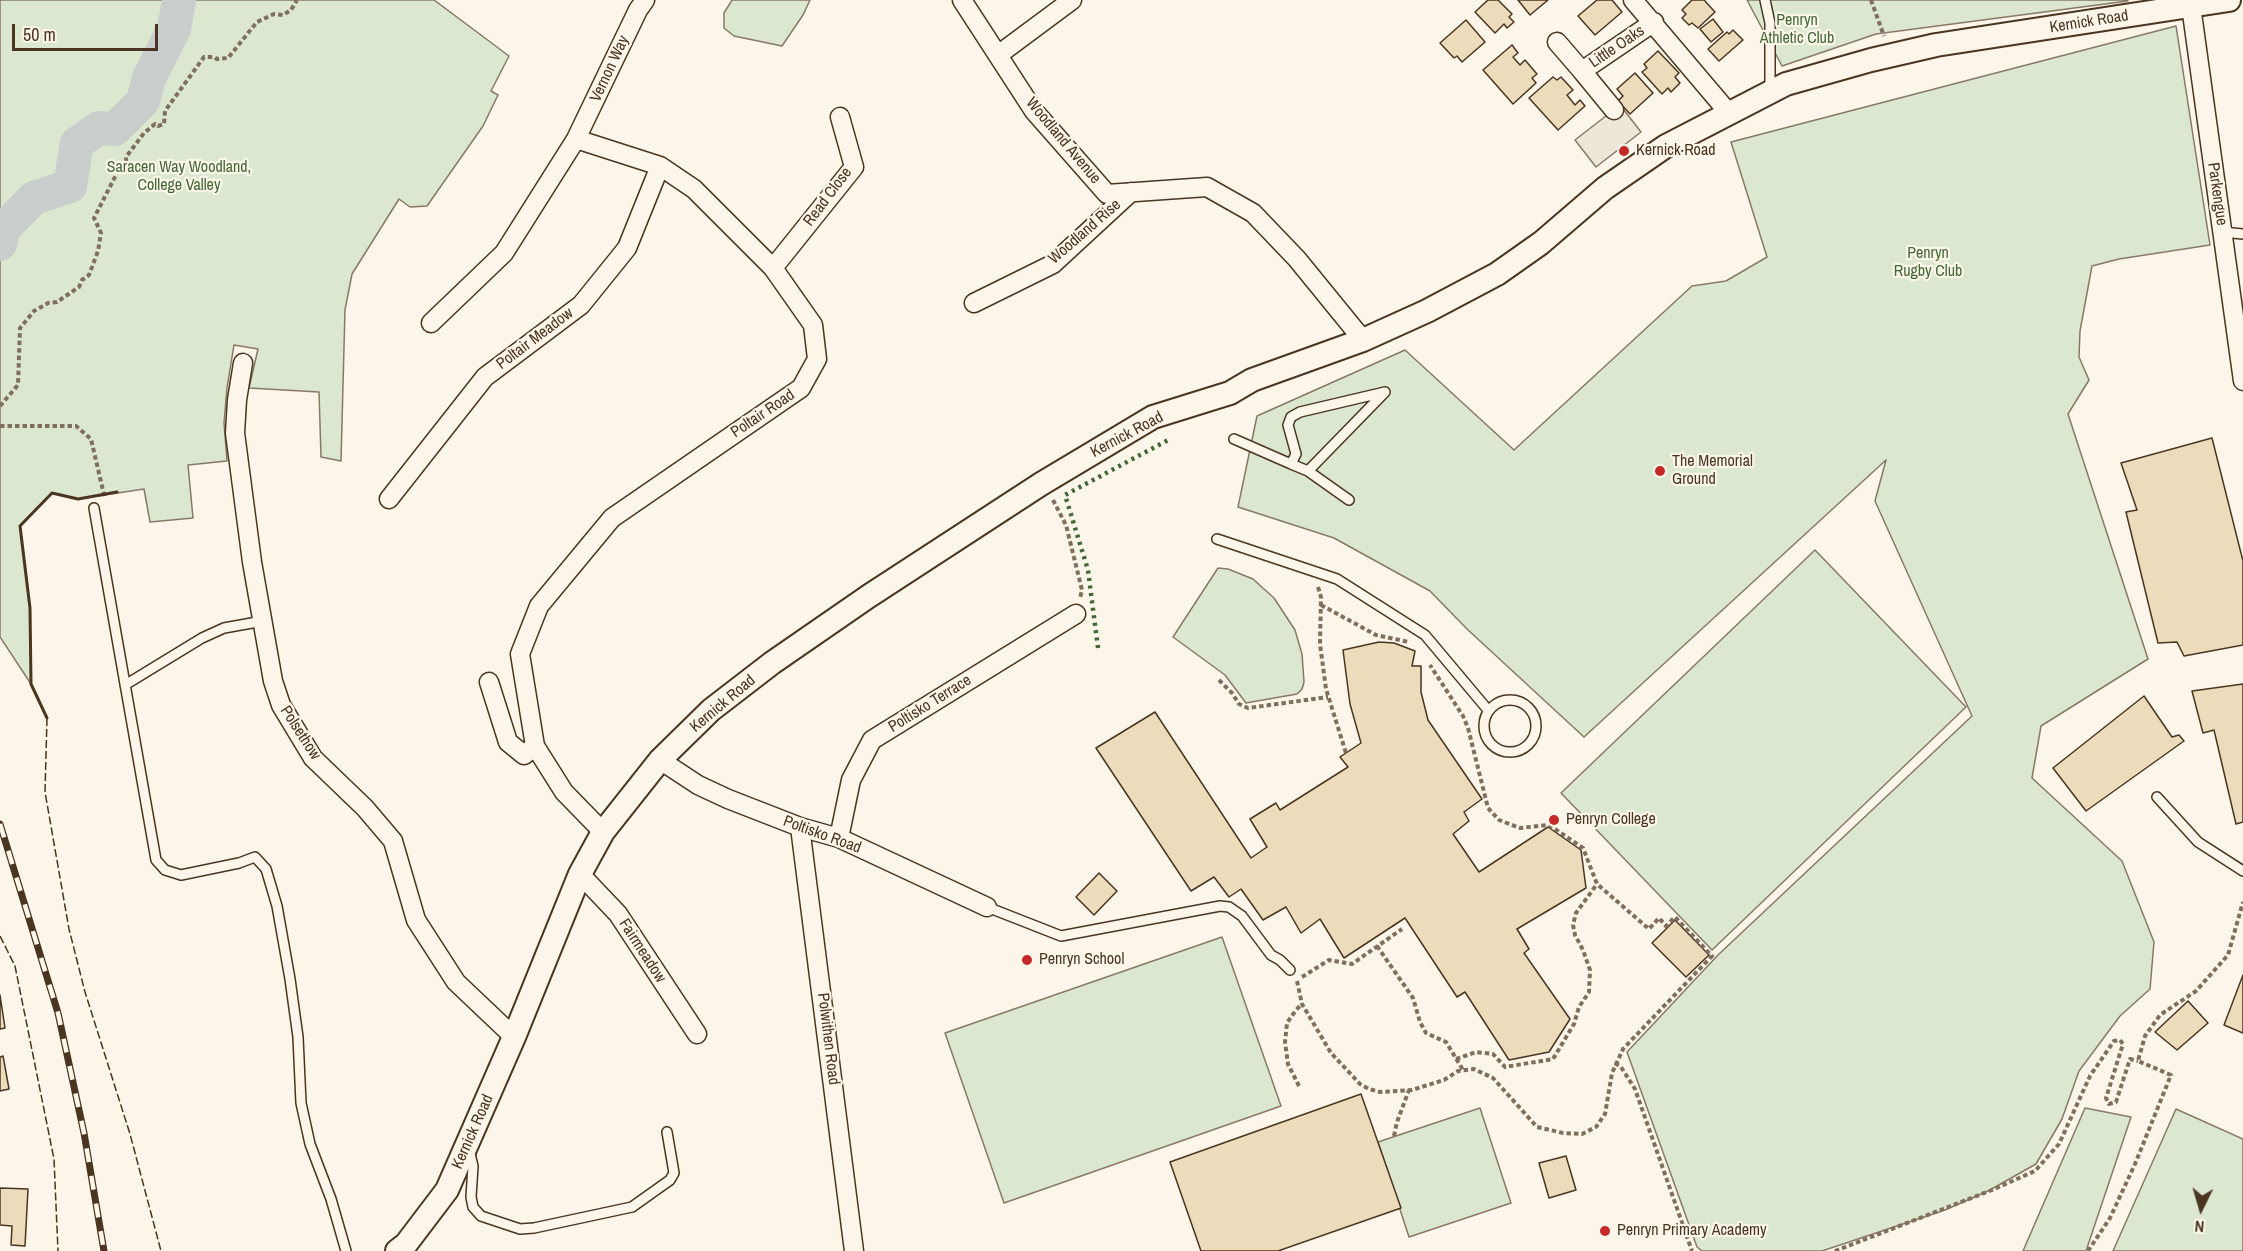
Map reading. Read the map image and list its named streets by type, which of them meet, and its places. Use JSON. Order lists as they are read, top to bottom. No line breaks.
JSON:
{"streets":{"street":["Kernick Road","Little Oaks","Vernon Way","Woodland Avenue","Parkengue","Read Close","Woodland Rise","Poltair Meadow","Poltair Road","Poltisko Terrace","Polsethow","Poltisko Road","Fairmeadow","Polwithen Road"]},"crossings":[["Kernick Road","Little Oaks"],["Kernick Road","Woodland Avenue"],["Kernick Road","Parkengue"],["Kernick Road","Poltair Road"],["Kernick Road","Polsethow"],["Kernick Road","Poltisko Road"],["Kernick Road","Fairmeadow"],["Vernon Way","Poltair Road"],["Woodland Avenue","Woodland Rise"],["Read Close","Poltair Road"],["Poltair Meadow","Poltair Road"],["Poltisko Terrace","Poltisko Road"],["Poltisko Road","Polwithen Road"]],"parks":["Penryn Athletic Club","Saracen Way Woodland, College Valley","Penryn Rugby Club"],"places":["Kernick Road","The Memorial Ground","Penryn College","Penryn School","Penryn Primary Academy"],"scale_bar":"50 m","north":"bottom"}
